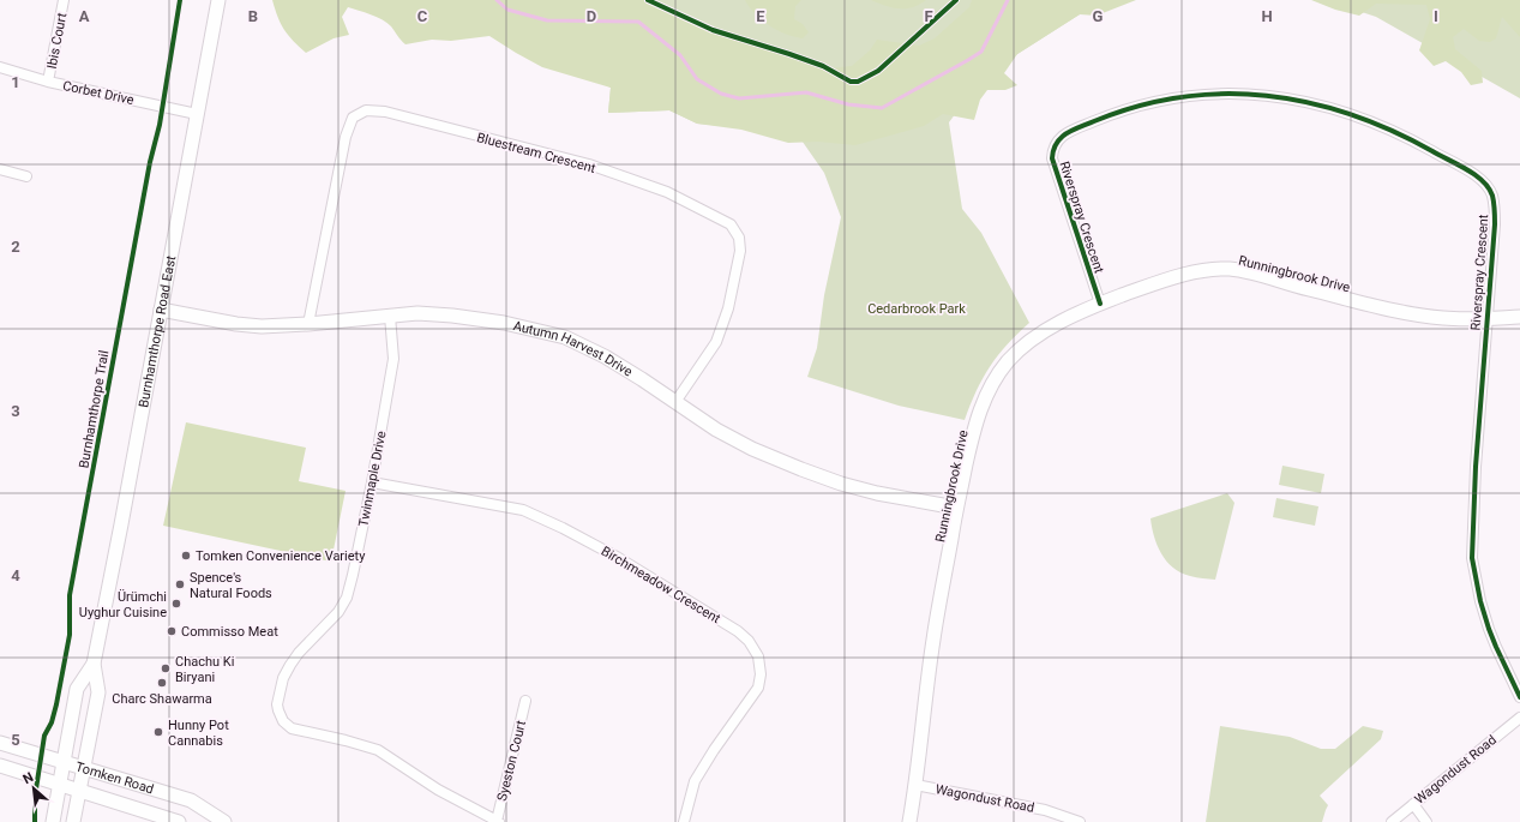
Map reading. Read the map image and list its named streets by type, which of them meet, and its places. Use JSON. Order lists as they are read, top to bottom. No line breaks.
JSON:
{"streets":{"street":["Ibis Court","Corbet Drive","Bluestream Crescent","Riverspray Crescent","Runningbrook Drive","Burnhamthorpe Road East","Autumn Harvest Drive","Twinmaple Drive","Birchmeadow Crescent","Syeston Court","Wagondust Road","Tomken Road"],"cycle path":["Burnhamthorpe Trail"]},"crossings":[["Ibis Court","Corbet Drive"],["Corbet Drive","Burnhamthorpe Road East"],["Bluestream Crescent","Autumn Harvest Drive"],["Riverspray Crescent","Runningbrook Drive"],["Runningbrook Drive","Autumn Harvest Drive"],["Runningbrook Drive","Wagondust Road"],["Burnhamthorpe Road East","Autumn Harvest Drive"],["Burnhamthorpe Road East","Tomken Road"],["Autumn Harvest Drive","Twinmaple Drive"],["Twinmaple Drive","Birchmeadow Crescent"],["Twinmaple Drive","Syeston Court"]],"parks":["Cedarbrook Park"],"places":["Tomken Convenience Variety","Spence's Natural Foods","Ürümchi Uyghur Cuisine","Commisso Meat","Chachu Ki Biryani","Charc Shawarma","Hunny Pot Cannabis"],"north":"top left","grid":{"columns":["A","B","C","D","E","F","G","H","I"],"rows":["1","2","3","4","5"]}}
